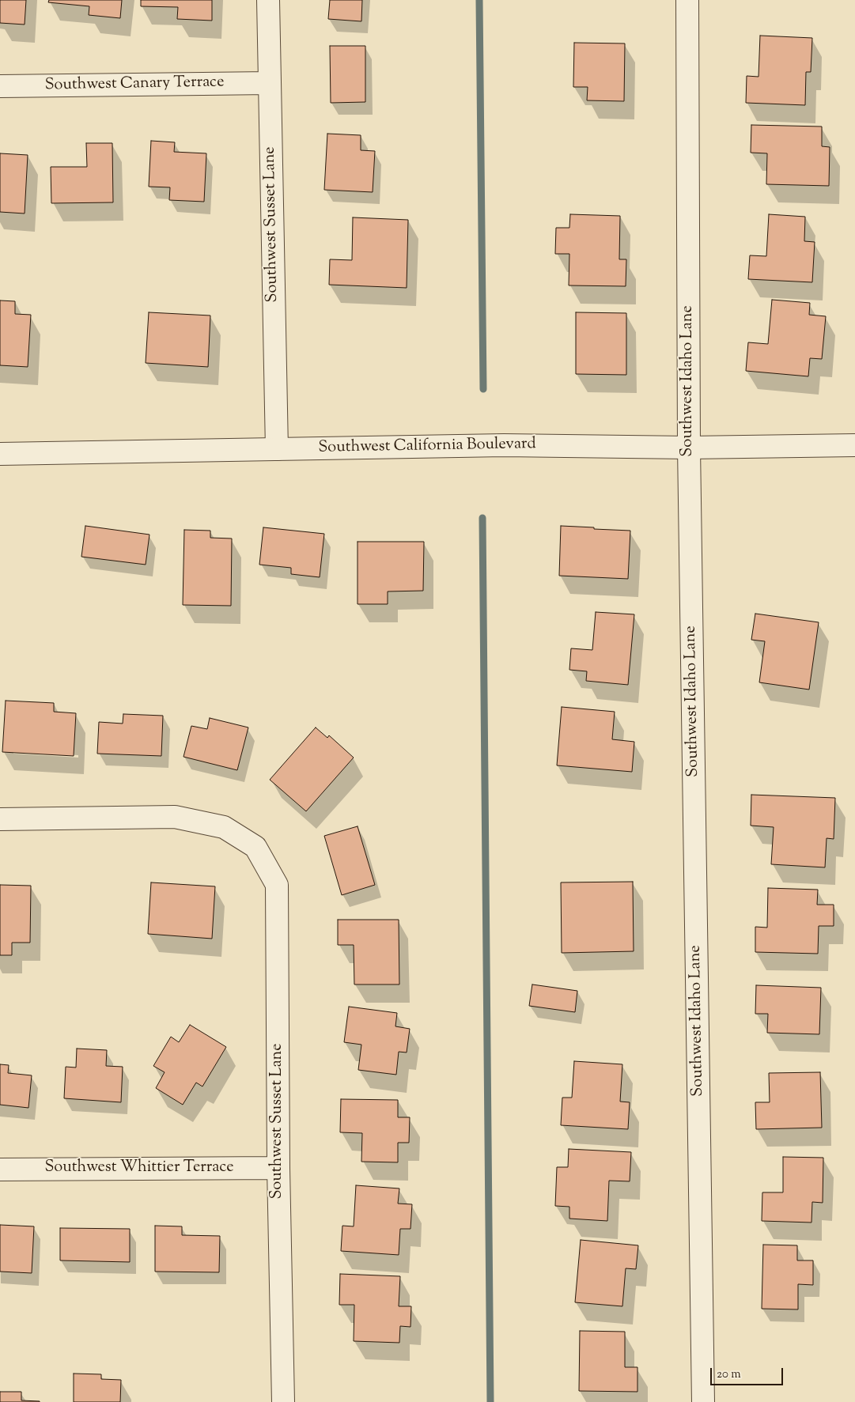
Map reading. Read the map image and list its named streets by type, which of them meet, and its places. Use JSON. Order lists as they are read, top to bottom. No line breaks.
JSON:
{"streets":{"street":["Southwest Canary Terrace","Southwest Susset Lane","Southwest Idaho Lane","Southwest California Boulevard","Southwest Whittier Terrace"]},"crossings":[["Southwest Canary Terrace","Southwest Susset Lane"],["Southwest Susset Lane","Southwest California Boulevard"],["Southwest Susset Lane","Southwest Whittier Terrace"],["Southwest Idaho Lane","Southwest California Boulevard"]],"scale_bar":"20 m"}
